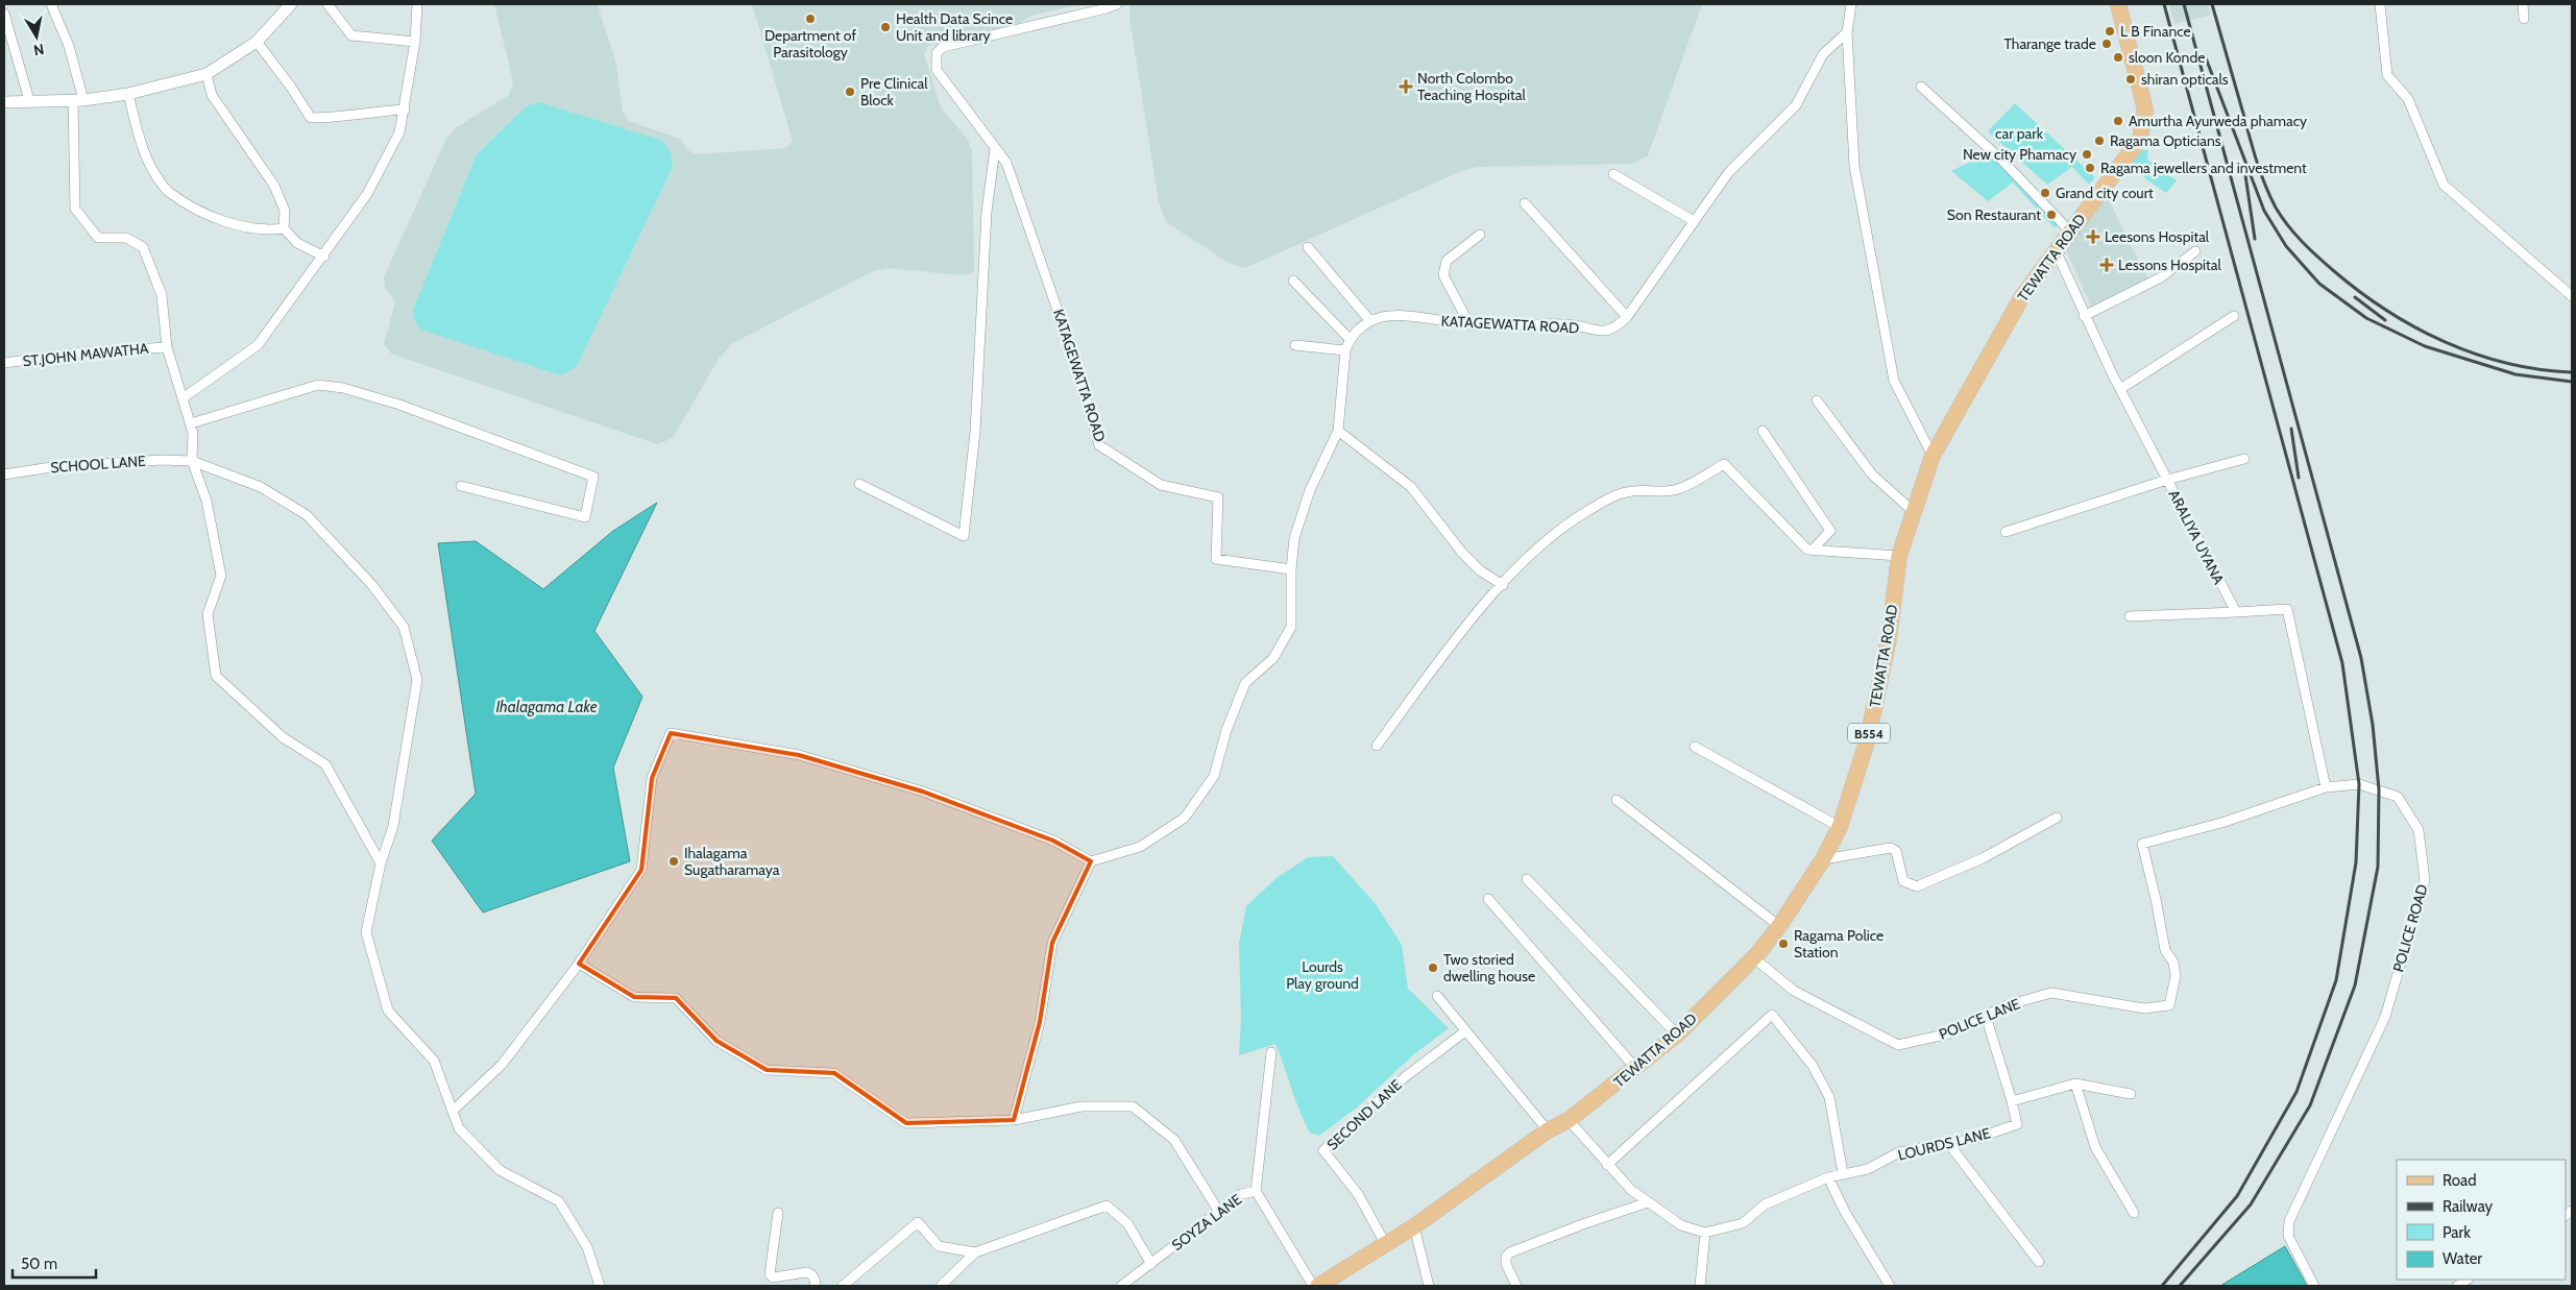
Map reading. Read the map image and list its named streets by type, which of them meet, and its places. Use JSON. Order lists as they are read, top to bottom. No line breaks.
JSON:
{"streets":{"main road":["TEWATTA ROAD","B554"],"street":["KATAGEWATTA ROAD","ST.JOHN MAWATHA","SCHOOL LANE","ARALIYA UYANA","POLICE ROAD","POLICE LANE","SECOND LANE","LOURDS LANE","SOYZA LANE"]},"crossings":[["TEWATTA ROAD","ARALIYA UYANA"],["TEWATTA ROAD","POLICE LANE"],["TEWATTA ROAD","SECOND LANE"],["POLICE ROAD","POLICE LANE"],["POLICE LANE","LOURDS LANE"]],"water":["Ihalagama Lake"],"parks":["car park","Lourds Play ground"],"places":{"other":["Department of Parasitology","Health Data Scince Unit and library","L B Finance","Tharange trade","sloon Konde","shiran opticals","Pre Clinical Block","Amurtha Ayurweda phamacy","Ragama Opticians","New city Phamacy","Ragama jewellers and investment","Grand city court","Son Restaurant","Ihalagama Sugatharamaya","Ragama Police Station","Two storied dwelling house"],"health":["North Colombo Teaching Hospital","Leesons Hospital","Lessons Hospital"]},"legend":["Road","Railway","Park","Water"],"scale_bar":"50 m","north":"bottom"}
